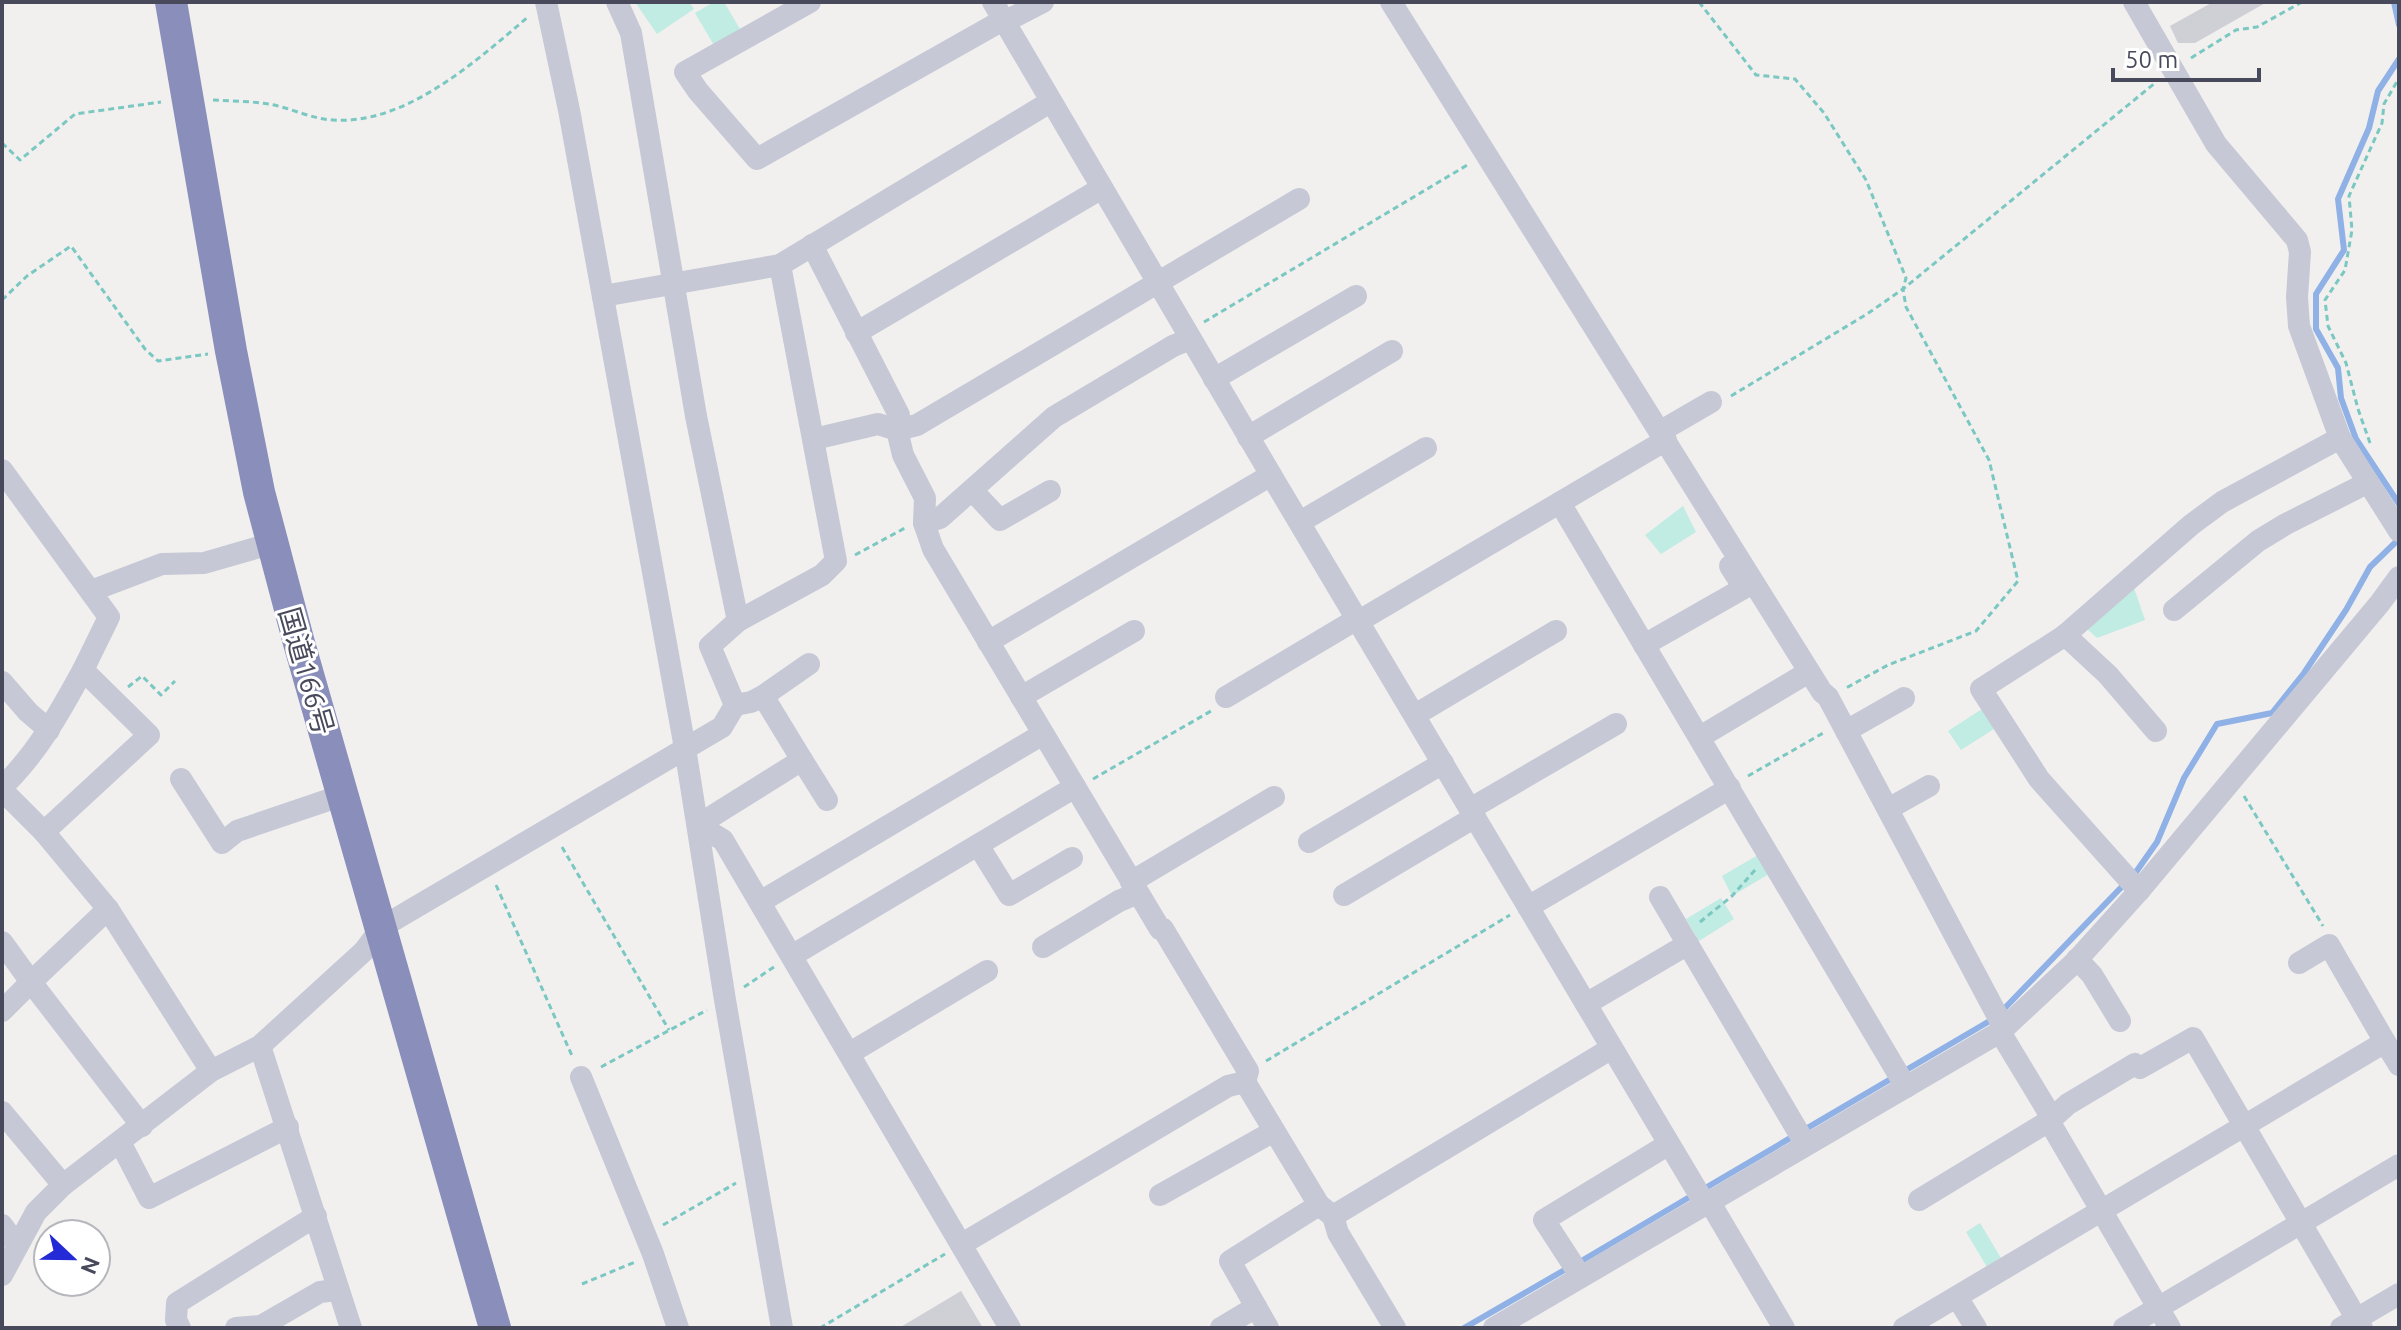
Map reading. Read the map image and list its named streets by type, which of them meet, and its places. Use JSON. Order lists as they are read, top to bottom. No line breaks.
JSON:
{"streets":{"highway":["国道166号"]},"scale_bar":"50 m","north":"right"}
